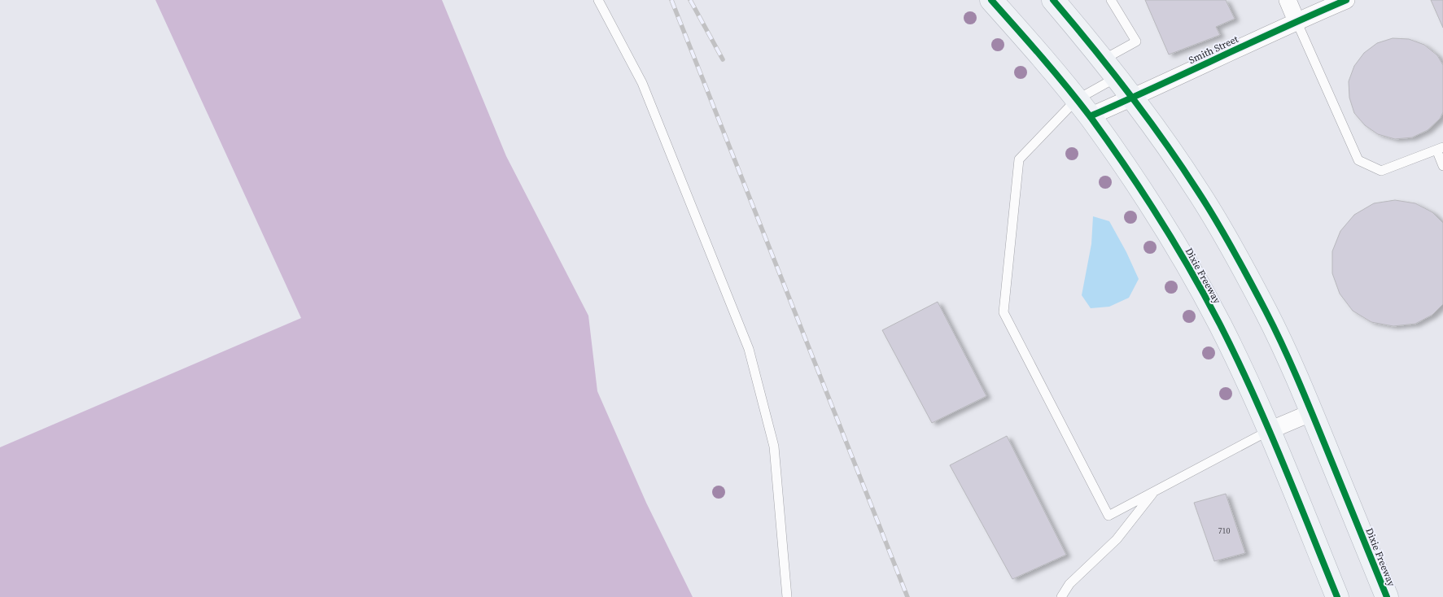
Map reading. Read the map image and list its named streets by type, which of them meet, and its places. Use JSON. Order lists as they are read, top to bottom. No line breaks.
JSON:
{"streets":{"main road":["Dixie Freeway"],"street":["Smith Street"]},"crossings":[["Smith Street","Dixie Freeway"]],"house_numbers":["710"]}
